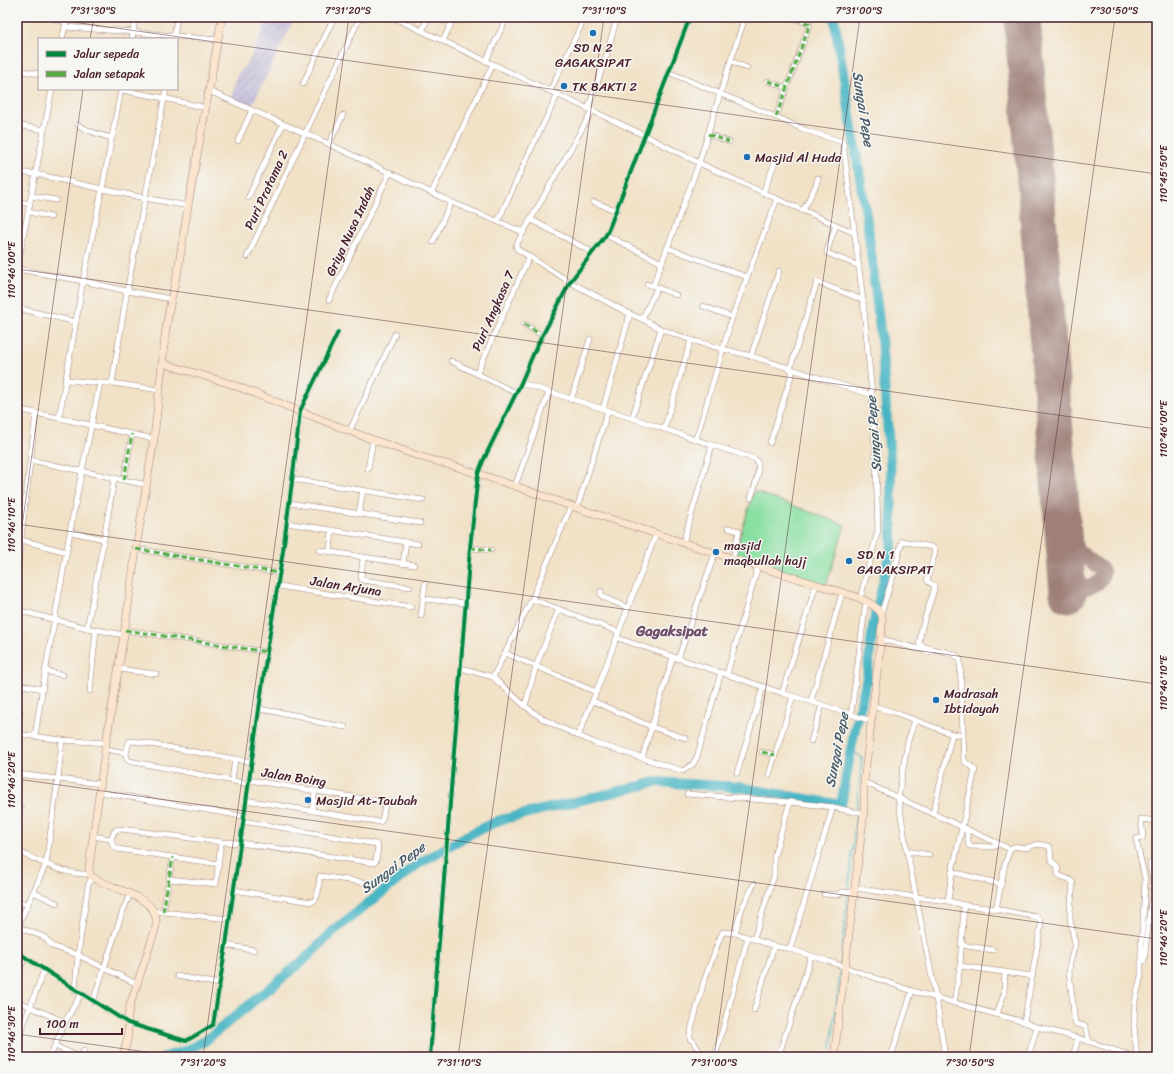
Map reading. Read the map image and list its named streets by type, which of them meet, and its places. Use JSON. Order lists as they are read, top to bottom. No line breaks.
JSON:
{"streets":{"street":["Puri Pratama 2","Griya Nusa Indah","Puri Angkasa 7","Jalan Arjuna","Jalan Boing"]},"districts":["Gagaksipat"],"water":["Sungai Pepe"],"places":["SD N 2 GAGAKSIPAT","TK BAKTI 2","Masjid Al Huda","masjid maqbullah hajj","SD N 1 GAGAKSIPAT","Madrasah Ibtidayah","Masjid At-Taubah"],"legend":["Jalur sepeda","Jalan setapak"],"scale_bar":"100 m","coordinates":["7°31'30\"S","7°31'20\"S","7°31'10\"S","7°31'00\"S","7°30'50\"S","110°45'50\"E","110°46'00\"E","110°46'10\"E","110°46'20\"E","110°46'30\"E"]}
